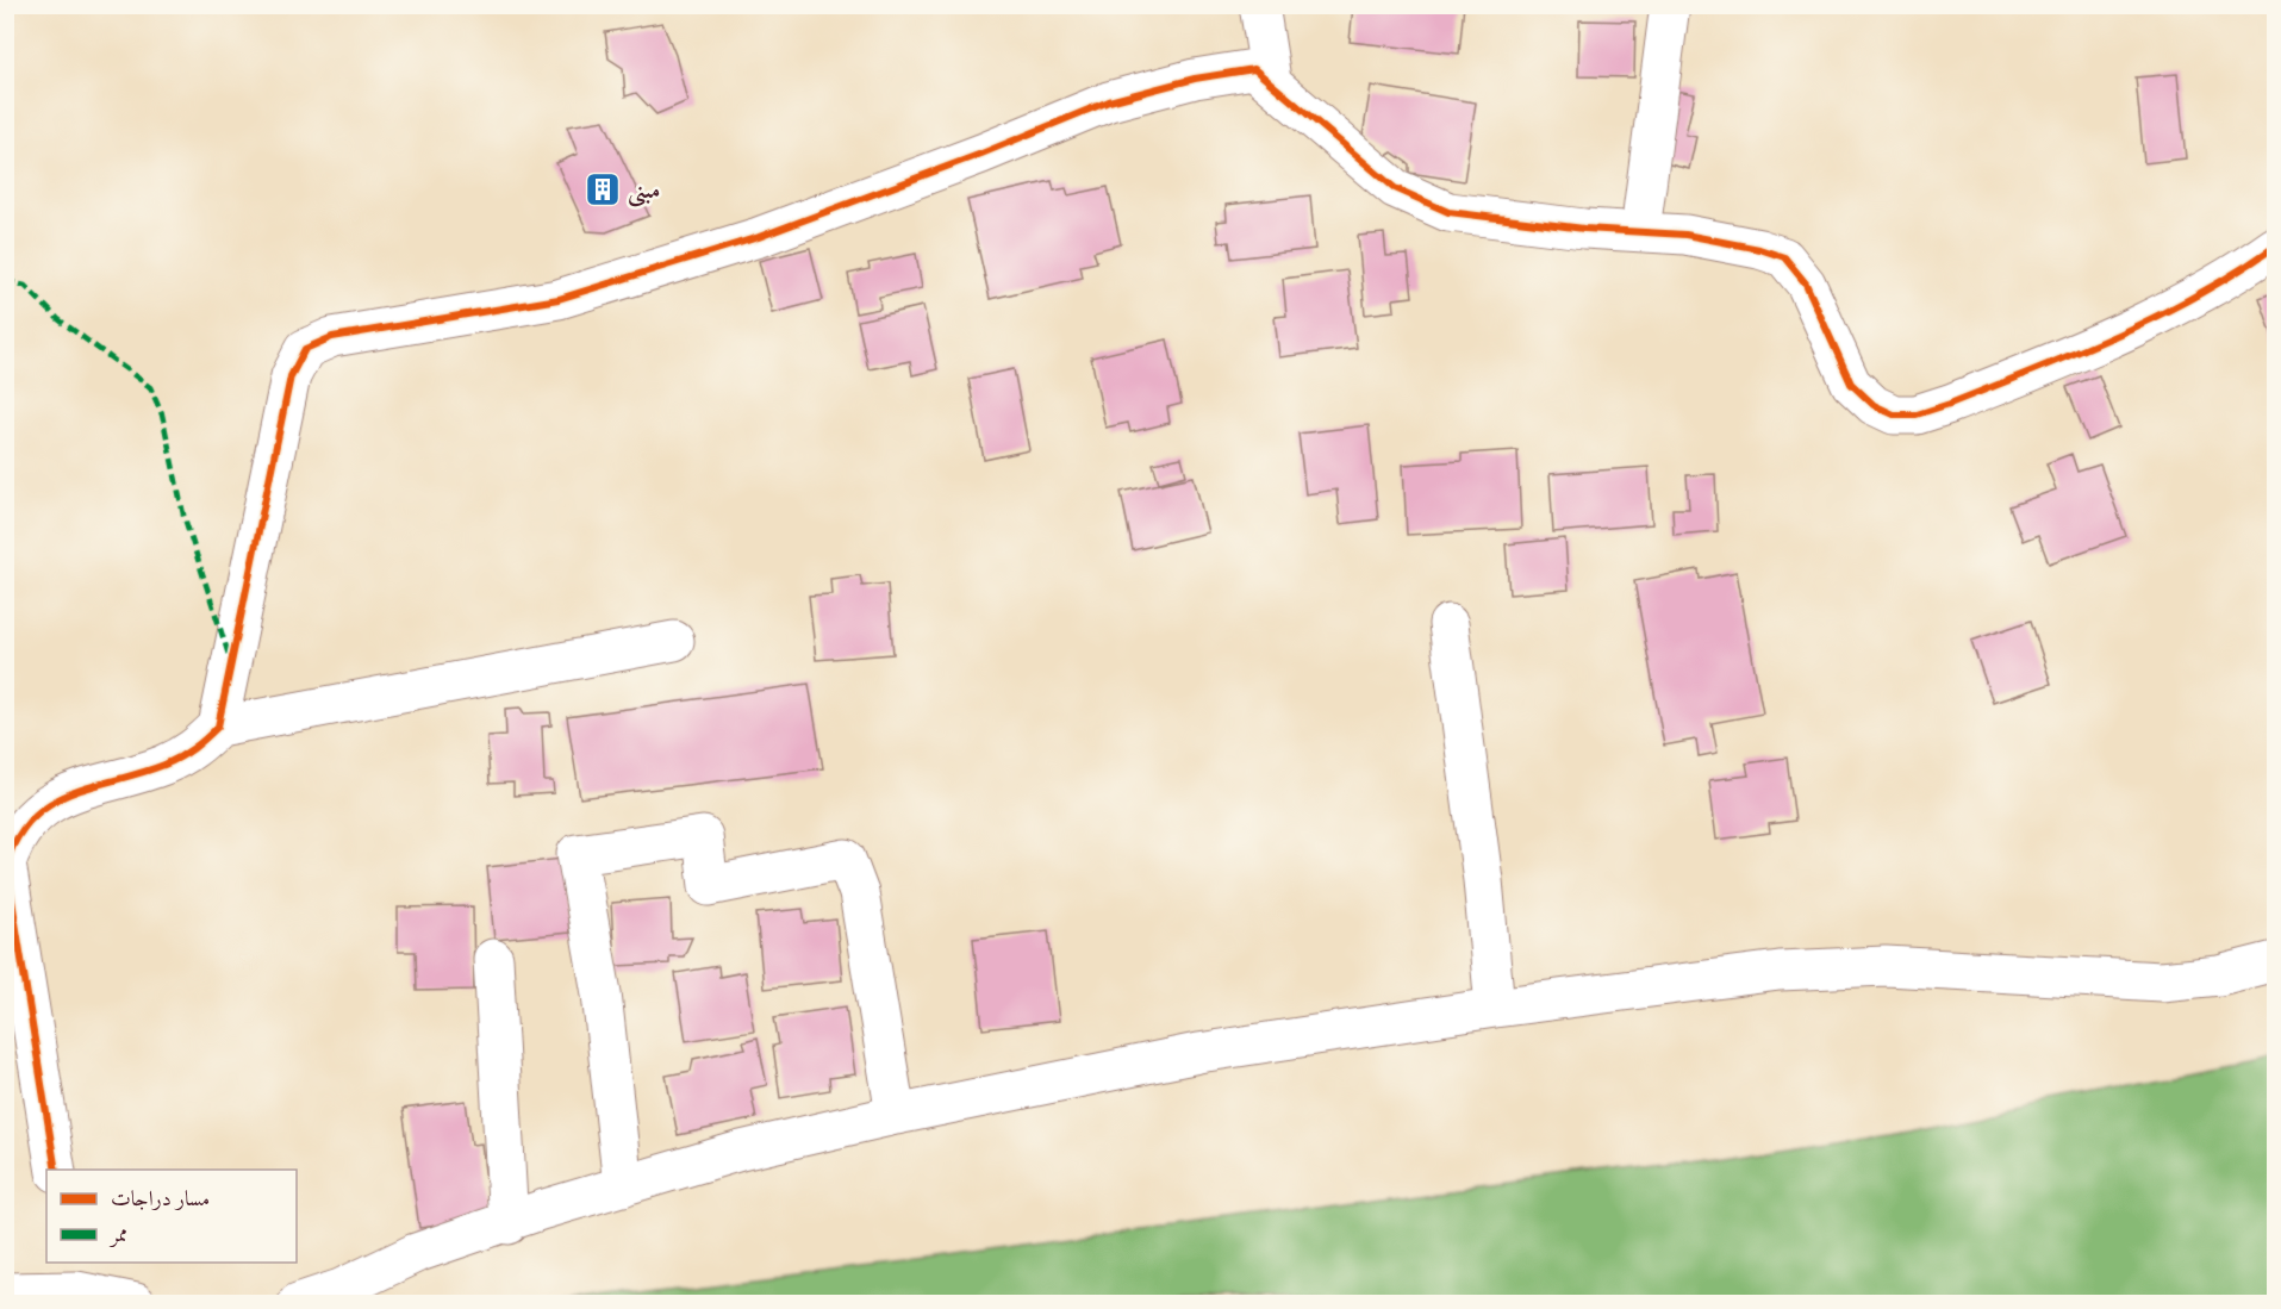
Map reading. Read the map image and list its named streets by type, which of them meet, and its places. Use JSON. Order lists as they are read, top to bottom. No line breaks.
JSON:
{"places":{"building":["مبنى"]},"legend":["مسار دراجات","ممر"]}
